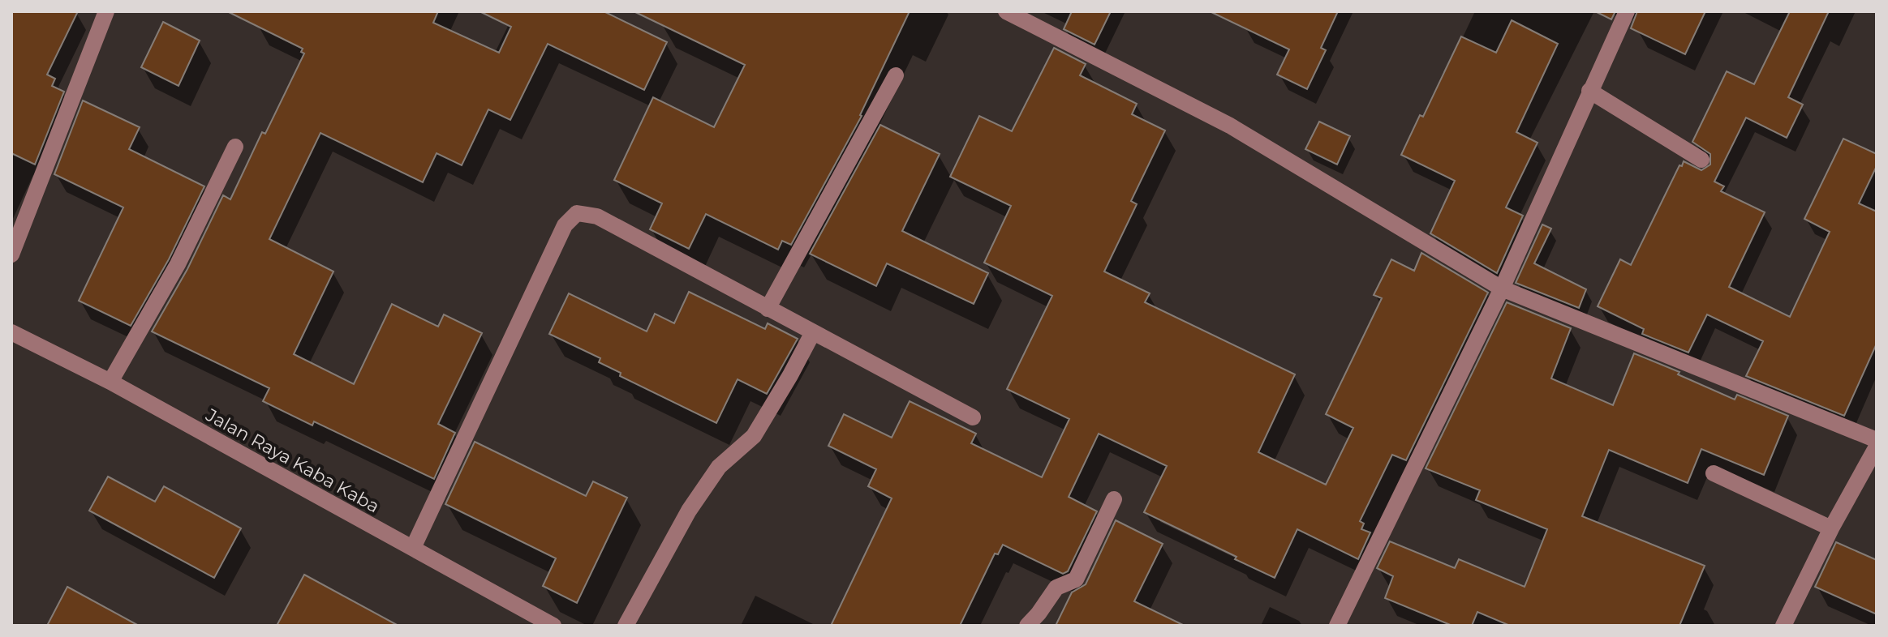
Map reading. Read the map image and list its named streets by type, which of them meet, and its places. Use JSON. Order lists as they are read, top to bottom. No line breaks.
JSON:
{"streets":{"street":["Jalan Raya Kaba Kaba"]}}
